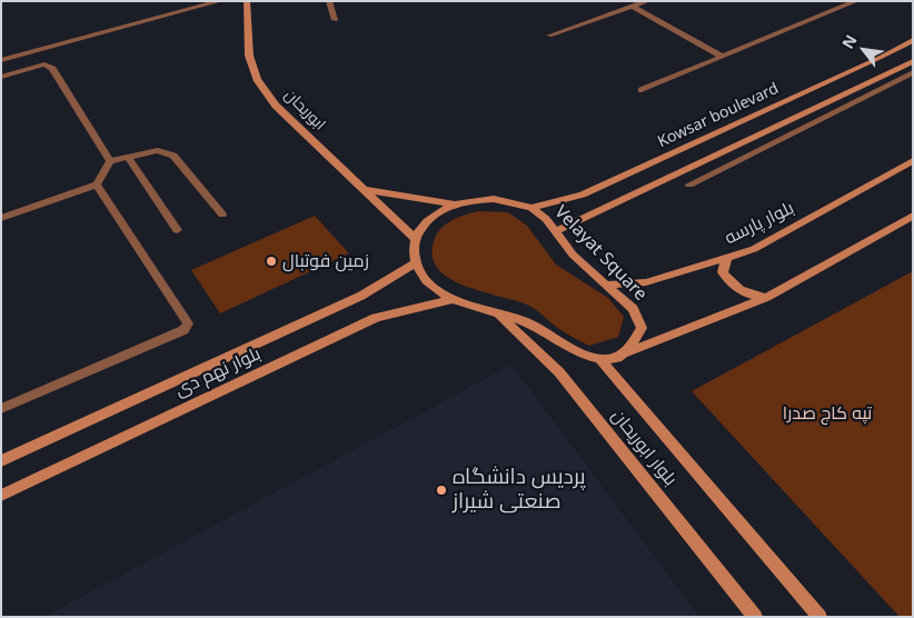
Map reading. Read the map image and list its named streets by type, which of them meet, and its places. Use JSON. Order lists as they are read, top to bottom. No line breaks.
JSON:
{"streets":{"main road":["ابوریحان","Kowsar boulevard","بلوار پارسه","Velayat Square","بلوار نهم دی","بلوار ابوریحان"]},"crossings":[["ابوریحان","Velayat Square"],["Kowsar boulevard","Velayat Square"],["بلوار پارسه","Velayat Square"]],"parks":["تپه کاج صدرا"],"places":["زمین فوتبال","پردیس دانشگاه صنعتی شیراز"],"north":"top left"}
